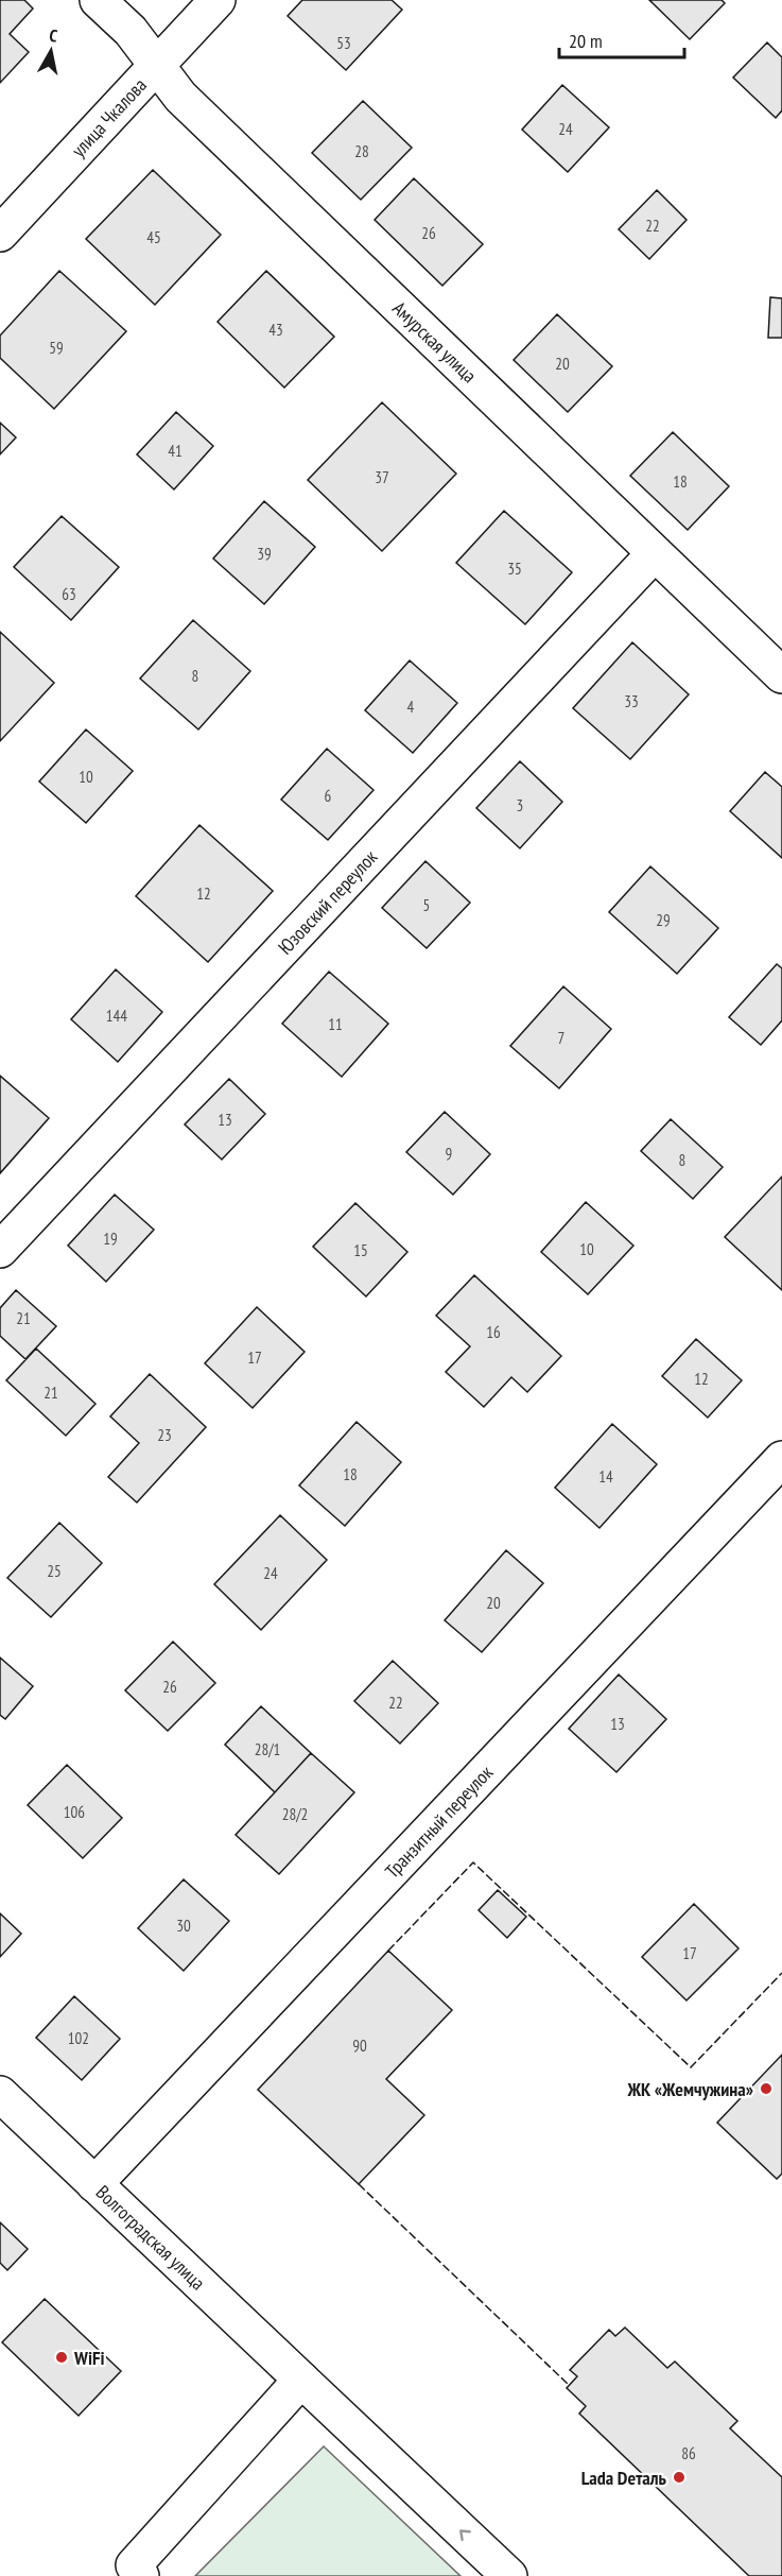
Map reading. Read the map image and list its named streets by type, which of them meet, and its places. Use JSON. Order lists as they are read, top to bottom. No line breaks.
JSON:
{"streets":{"street":["улица Чкалова","Амурская улица","Юзовский переулок","Транзитный переулок","Волгоградская улица"]},"crossings":[["улица Чкалова","Амурская улица"],["Амурская улица","Юзовский переулок"],["Транзитный переулок","Волгоградская улица"]],"one_way":["Волгоградская улица"],"places":["ЖК «Жемчужина»","WiFi","Lada Dеталь"],"house_numbers":["53","24","28","22","26","45","43","59","20","41","37","18","39","35","63","8","33","4","10","6","3","12","5","29","144","11","7","13","9","8","19","10","15","21","16","17","12","21","23","18","14","25","24","20","26","22","13","28/1","106","28/2","30","17","102","90","86"],"scale_bar":"20 m","north":"top"}
